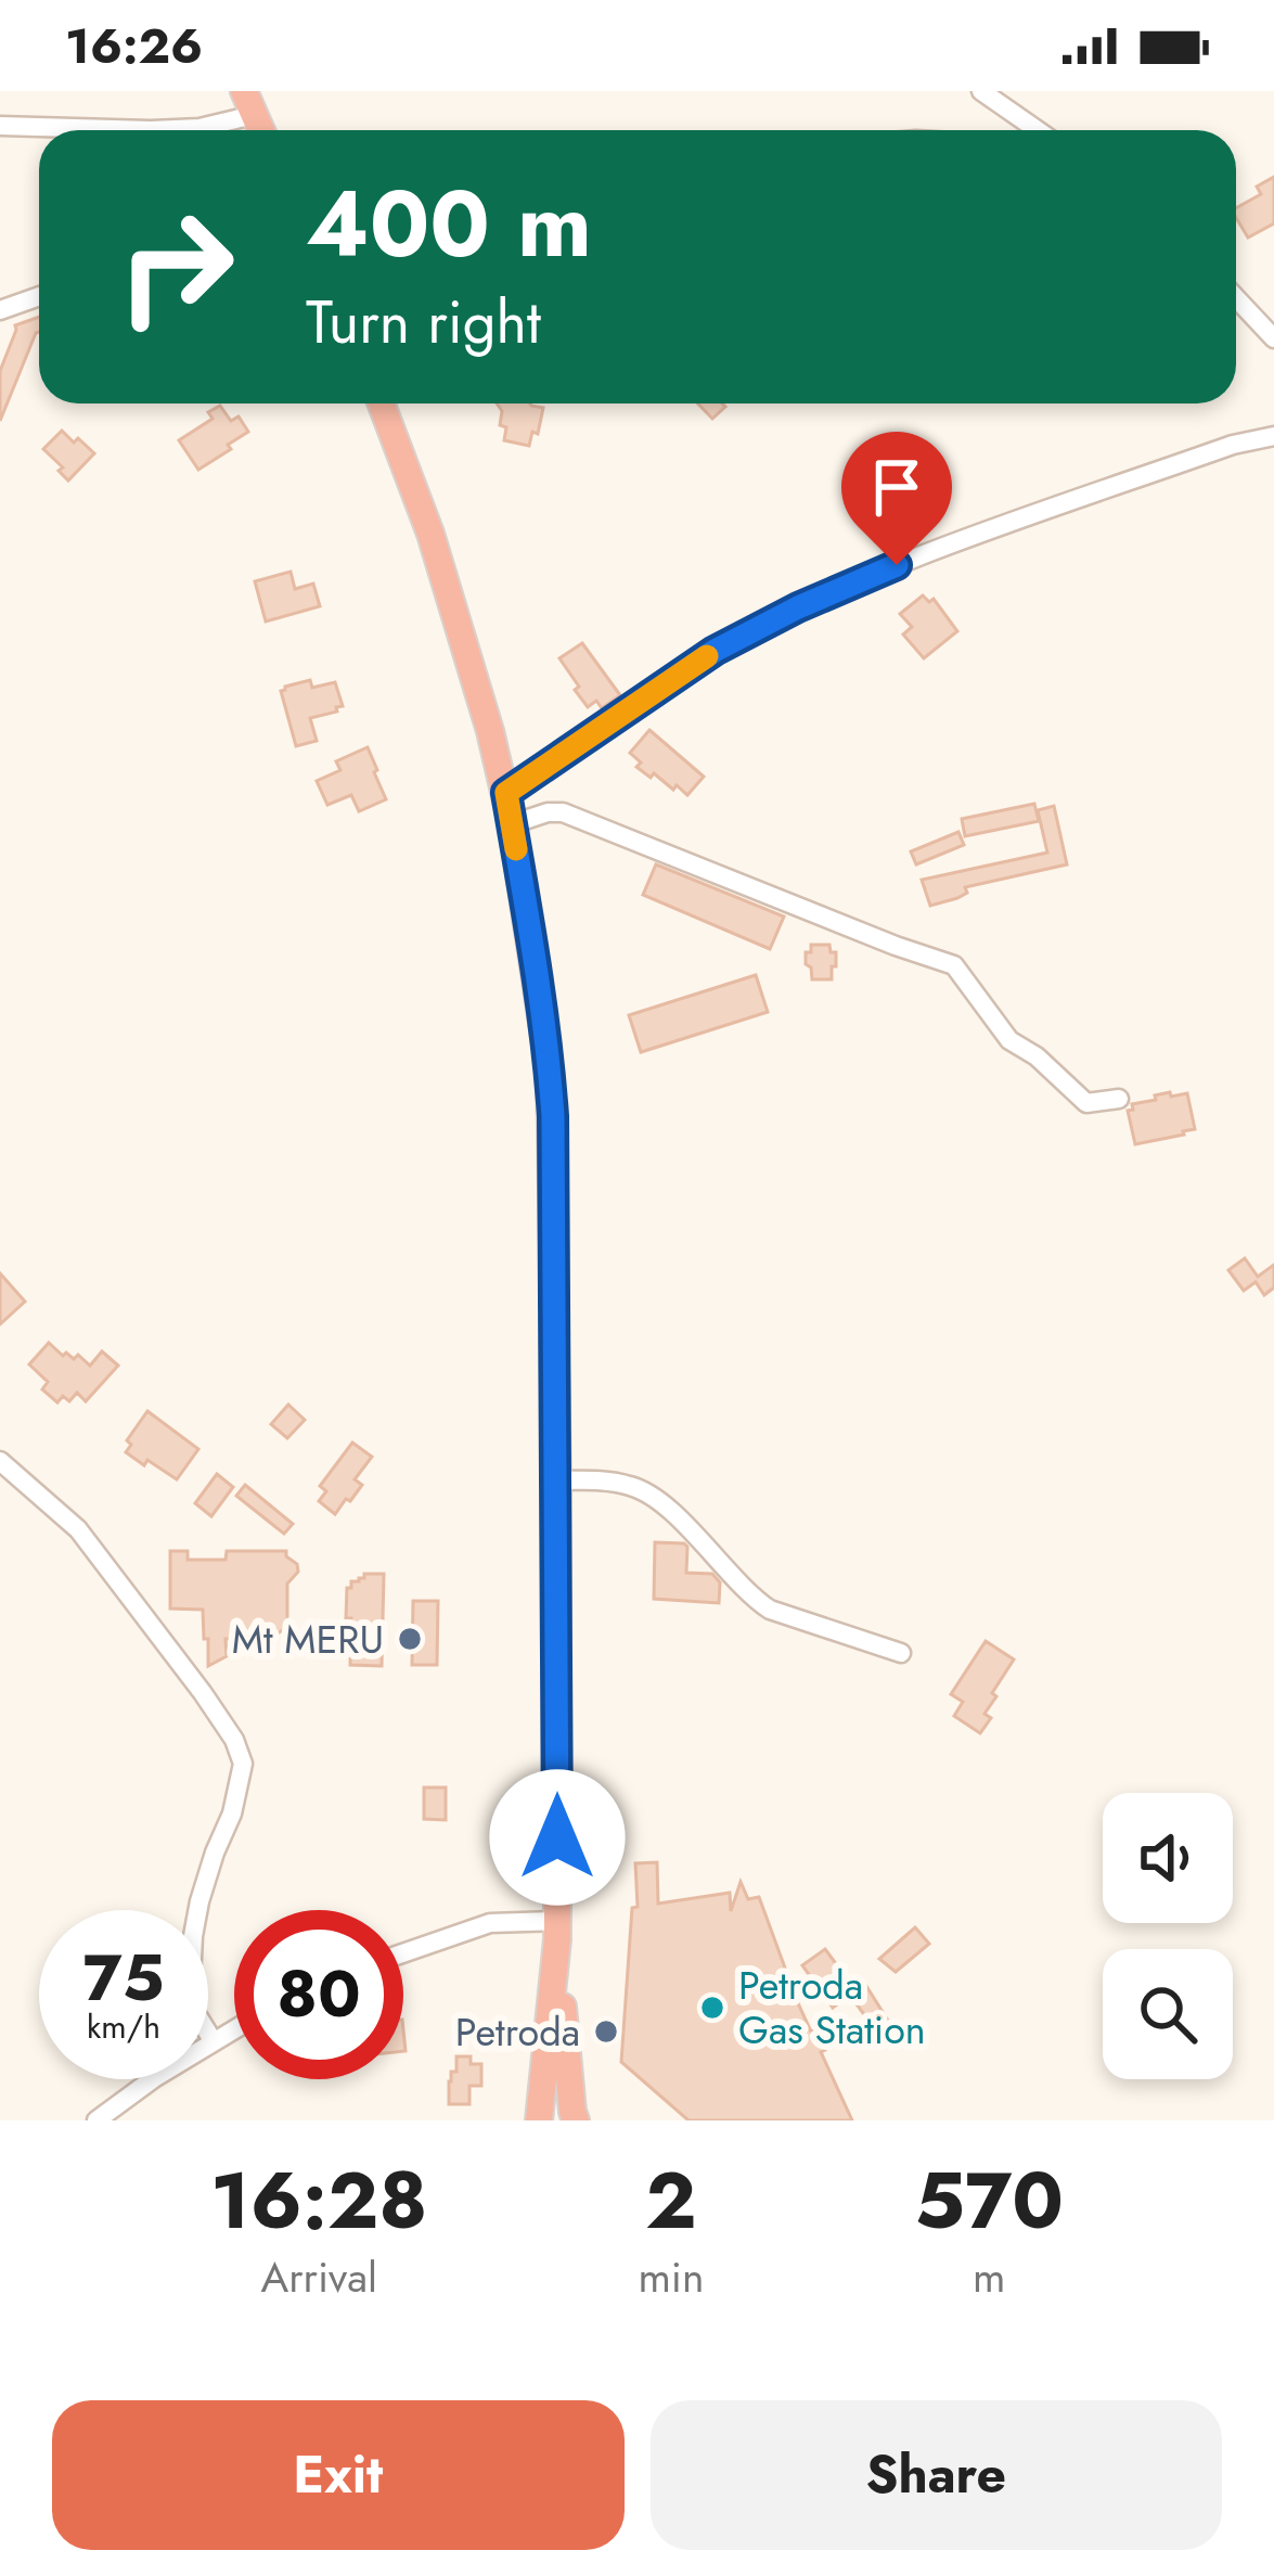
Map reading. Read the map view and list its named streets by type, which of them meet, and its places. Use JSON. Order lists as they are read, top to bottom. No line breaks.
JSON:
{"places":["Mt MERU","Petroda Gas Station","Petroda"],"page":{"status":"16:26","turn":["400 m","Turn right"],"speed":"75 km/h","limit":"80","eta":["16:28","Arrival","2","min","570","m"],"buttons":["Exit","Share"]}}
